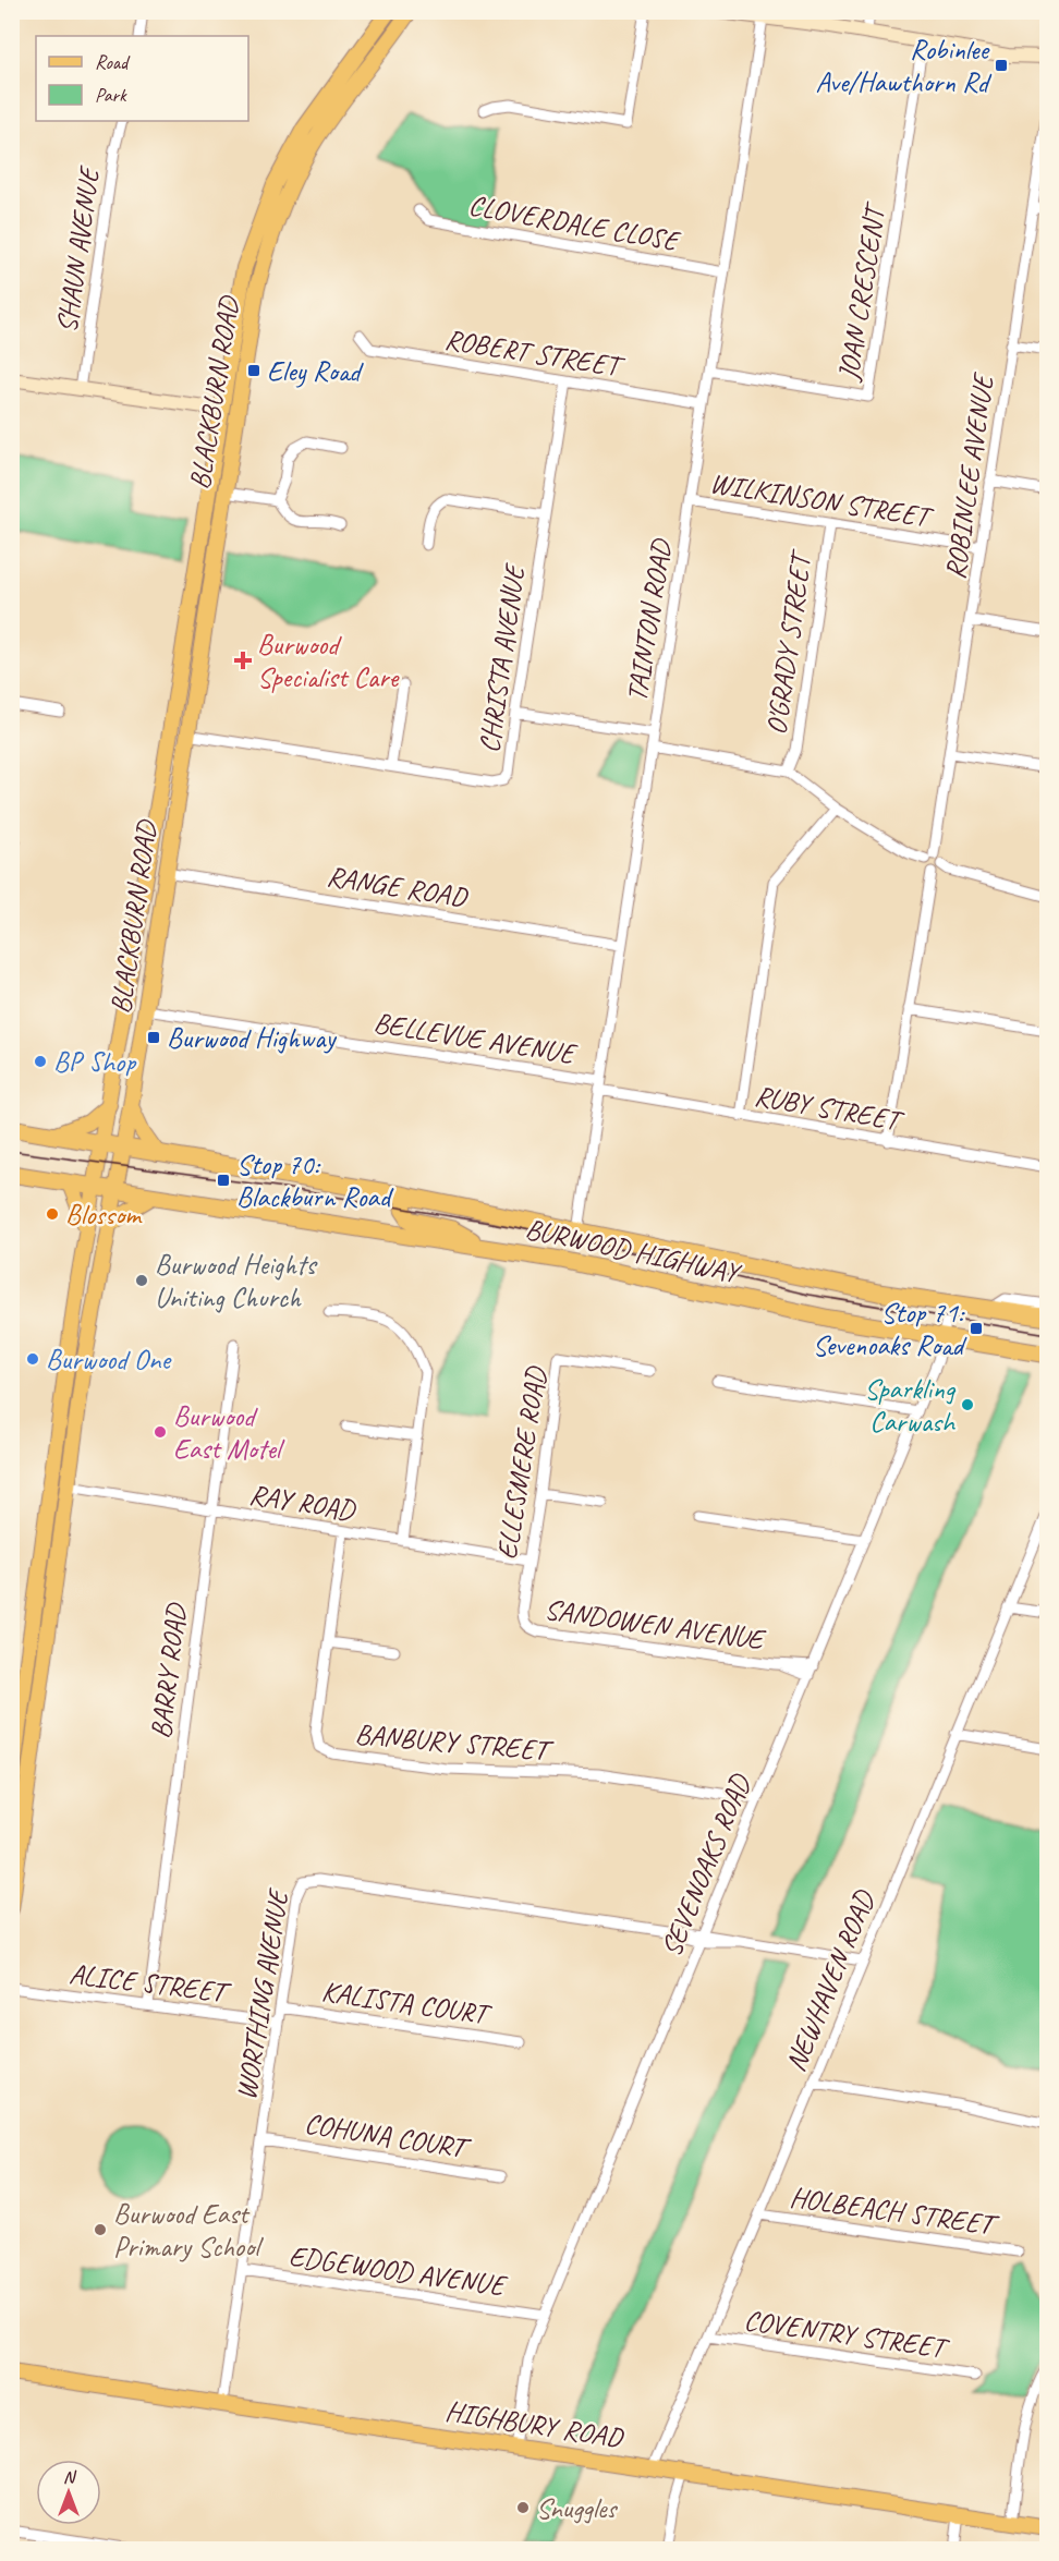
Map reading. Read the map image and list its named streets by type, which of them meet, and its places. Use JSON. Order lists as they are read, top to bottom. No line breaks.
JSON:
{"streets":{"highway":["BURWOOD HIGHWAY"],"main road":["BLACKBURN ROAD","HIGHBURY ROAD"],"street":["CLOVERDALE CLOSE","SHAUN AVENUE","JOAN CRESCENT","ROBERT STREET","ROBINLEE AVENUE","WILKINSON STREET","TAINTON ROAD","O'GRADY STREET","CHRISTA AVENUE","RANGE ROAD","BELLEVUE AVENUE","RUBY STREET","ELLESMERE ROAD","RAY ROAD","SANDOWEN AVENUE","BARRY ROAD","BANBURY STREET","SEVENOAKS ROAD","NEWHAVEN ROAD","ALICE STREET","WORTHING AVENUE","KALISTA COURT","COHUNA COURT","HOLBEACH STREET","EDGEWOOD AVENUE","COVENTRY STREET"]},"crossings":[["CLOVERDALE CLOSE","TAINTON ROAD"],["JOAN CRESCENT","TAINTON ROAD"],["ROBERT STREET","TAINTON ROAD"],["ROBERT STREET","CHRISTA AVENUE"],["BLACKBURN ROAD","CHRISTA AVENUE"],["BLACKBURN ROAD","RANGE ROAD"],["BLACKBURN ROAD","BELLEVUE AVENUE"],["BLACKBURN ROAD","BURWOOD HIGHWAY"],["BLACKBURN ROAD","RAY ROAD"],["ROBINLEE AVENUE","WILKINSON STREET"],["WILKINSON STREET","TAINTON ROAD"],["WILKINSON STREET","O'GRADY STREET"],["TAINTON ROAD","RANGE ROAD"],["TAINTON ROAD","BELLEVUE AVENUE"],["TAINTON ROAD","RUBY STREET"],["TAINTON ROAD","BURWOOD HIGHWAY"],["BELLEVUE AVENUE","RUBY STREET"],["BURWOOD HIGHWAY","SEVENOAKS ROAD"],["ELLESMERE ROAD","RAY ROAD"],["ELLESMERE ROAD","SANDOWEN AVENUE"],["RAY ROAD","BARRY ROAD"],["RAY ROAD","BANBURY STREET"],["SANDOWEN AVENUE","SEVENOAKS ROAD"],["BARRY ROAD","ALICE STREET"],["BANBURY STREET","SEVENOAKS ROAD"],["SEVENOAKS ROAD","WORTHING AVENUE"],["SEVENOAKS ROAD","EDGEWOOD AVENUE"],["SEVENOAKS ROAD","HIGHBURY ROAD"],["NEWHAVEN ROAD","WORTHING AVENUE"],["NEWHAVEN ROAD","HOLBEACH STREET"],["NEWHAVEN ROAD","COVENTRY STREET"],["NEWHAVEN ROAD","HIGHBURY ROAD"],["ALICE STREET","WORTHING AVENUE"],["WORTHING AVENUE","KALISTA COURT"],["WORTHING AVENUE","COHUNA COURT"],["WORTHING AVENUE","EDGEWOOD AVENUE"],["WORTHING AVENUE","HIGHBURY ROAD"]],"places":{"transit":["Robinlee Ave/Hawthorn Rd","Eley Road","Burwood Highway","Stop 70: Blackburn Road","Stop 71: Sevenoaks Road"],"health":["Burwood Specialist Care"],"other":["BP Shop","Blossom","Burwood Heights Uniting Church","Burwood One","Sparkling Carwash","Burwood East Motel","Burwood East Primary School","Snuggles"]},"legend":["Road","Park"],"north":"top"}
